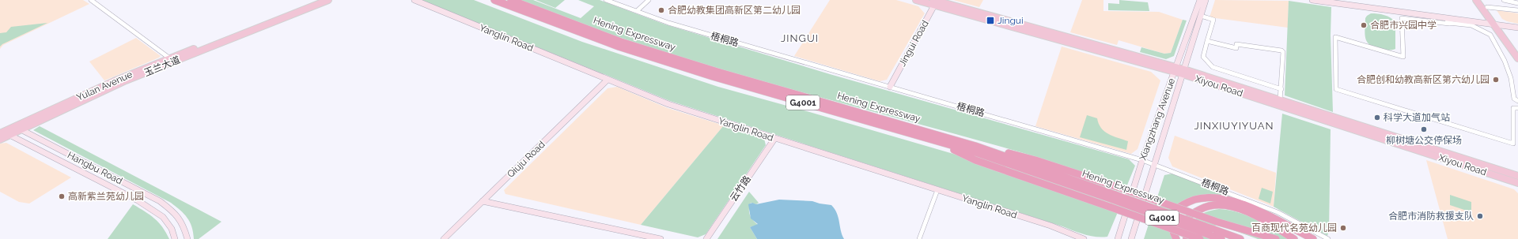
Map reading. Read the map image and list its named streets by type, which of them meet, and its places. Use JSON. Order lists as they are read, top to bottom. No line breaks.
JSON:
{"streets":{"highway":["Hening Expressway","G4001"],"main road":["玉兰大道","Yulan Avenue","Xiyou Road"],"street":["Yanglin Road","梧桐路","Jingui Road","Xiangzhang Avenue","Qiuju Road","Hangbu Road","云竹路"]},"crossings":[["Yanglin Road","Qiuju Road"],["Yanglin Road","云竹路"],["梧桐路","Jingui Road"],["梧桐路","Xiangzhang Avenue"],["Jingui Road","Xiyou Road"],["玉兰大道","Yulan Avenue"],["玉兰大道","Hangbu Road"],["Xiyou Road","Xiangzhang Avenue"]],"districts":["JINGUI","JINXIUYIYUAN"],"places":{"other":["合肥幼教集团高新区第二幼儿园","合肥市兴园中学","合肥创和幼教高新区第六幼儿园","科学大道加气站","柳树塘公交停保场","高新紫兰苑幼儿园","合肥市消防救援支队","百商现代名苑幼儿园"],"transit":["Jingui"]}}
